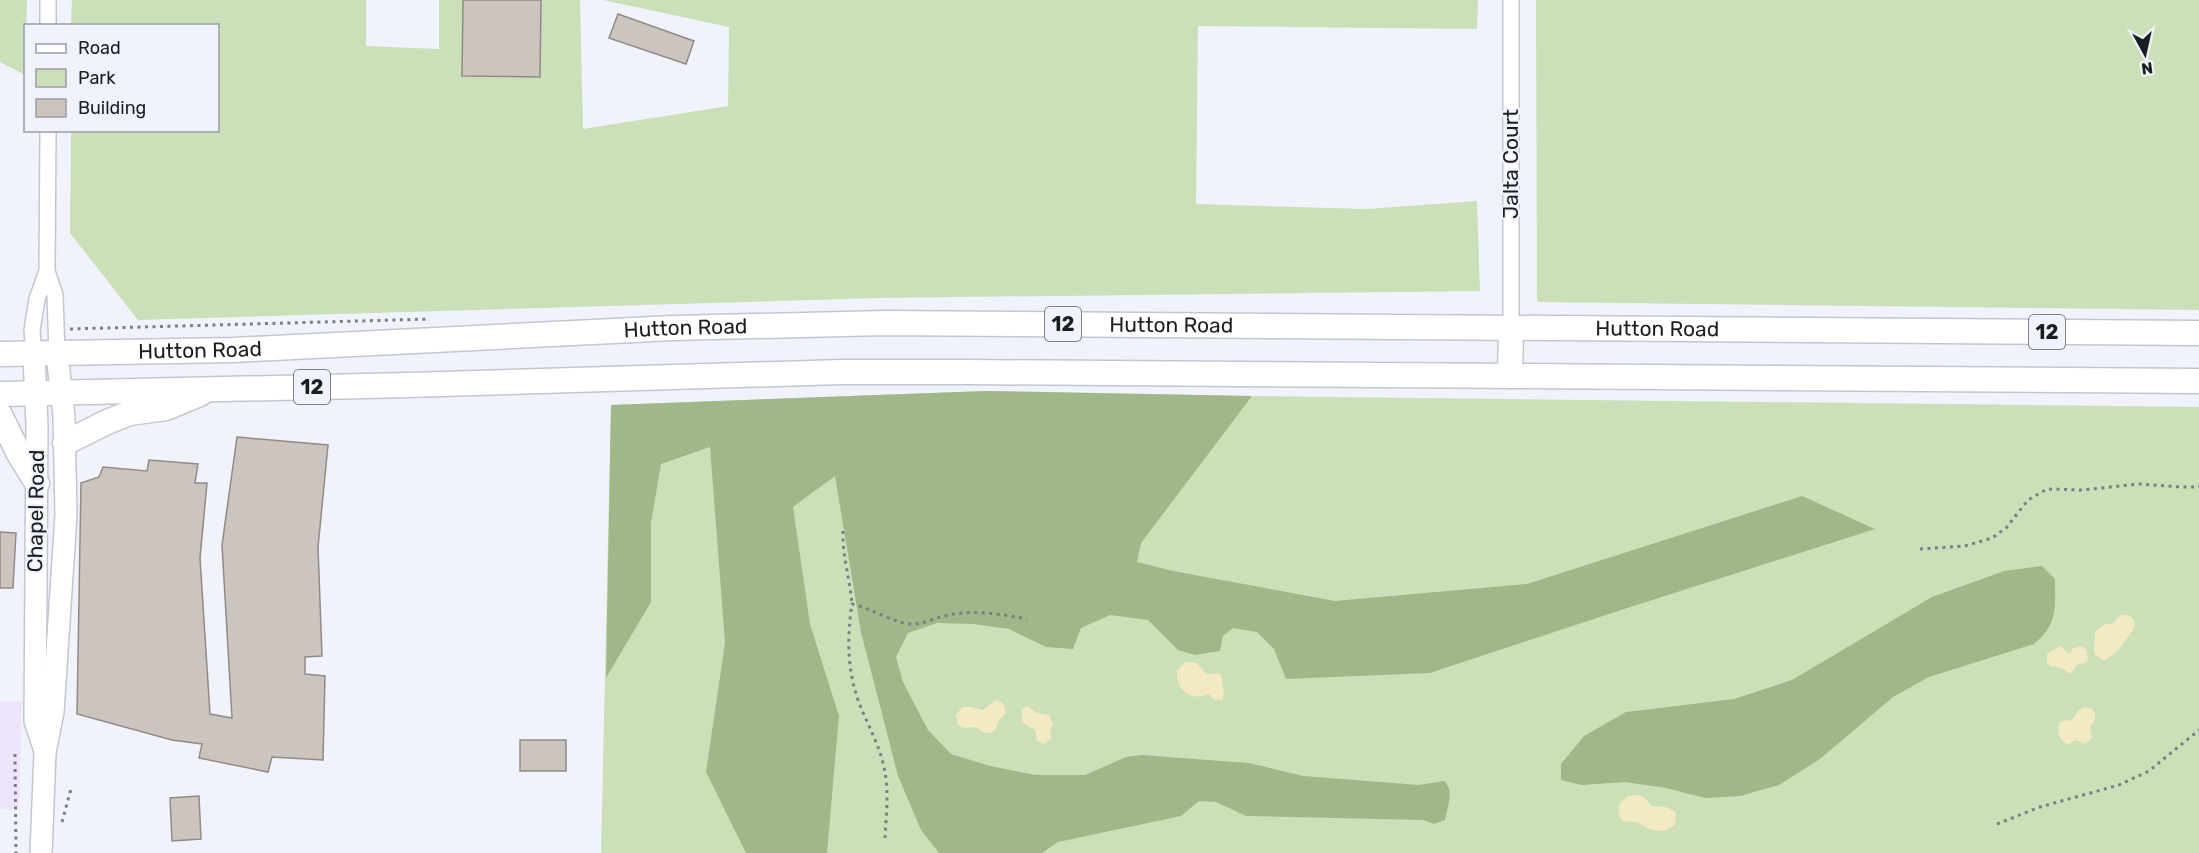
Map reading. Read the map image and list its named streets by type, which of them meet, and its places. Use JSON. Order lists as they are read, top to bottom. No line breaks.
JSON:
{"streets":{"main road":["12","Hutton Road","Chapel Road"],"street":["Jalta Court"]},"crossings":[["Jalta Court","Hutton Road"],["Hutton Road","Chapel Road"]],"legend":["Road","Park","Building"],"north":"bottom"}
